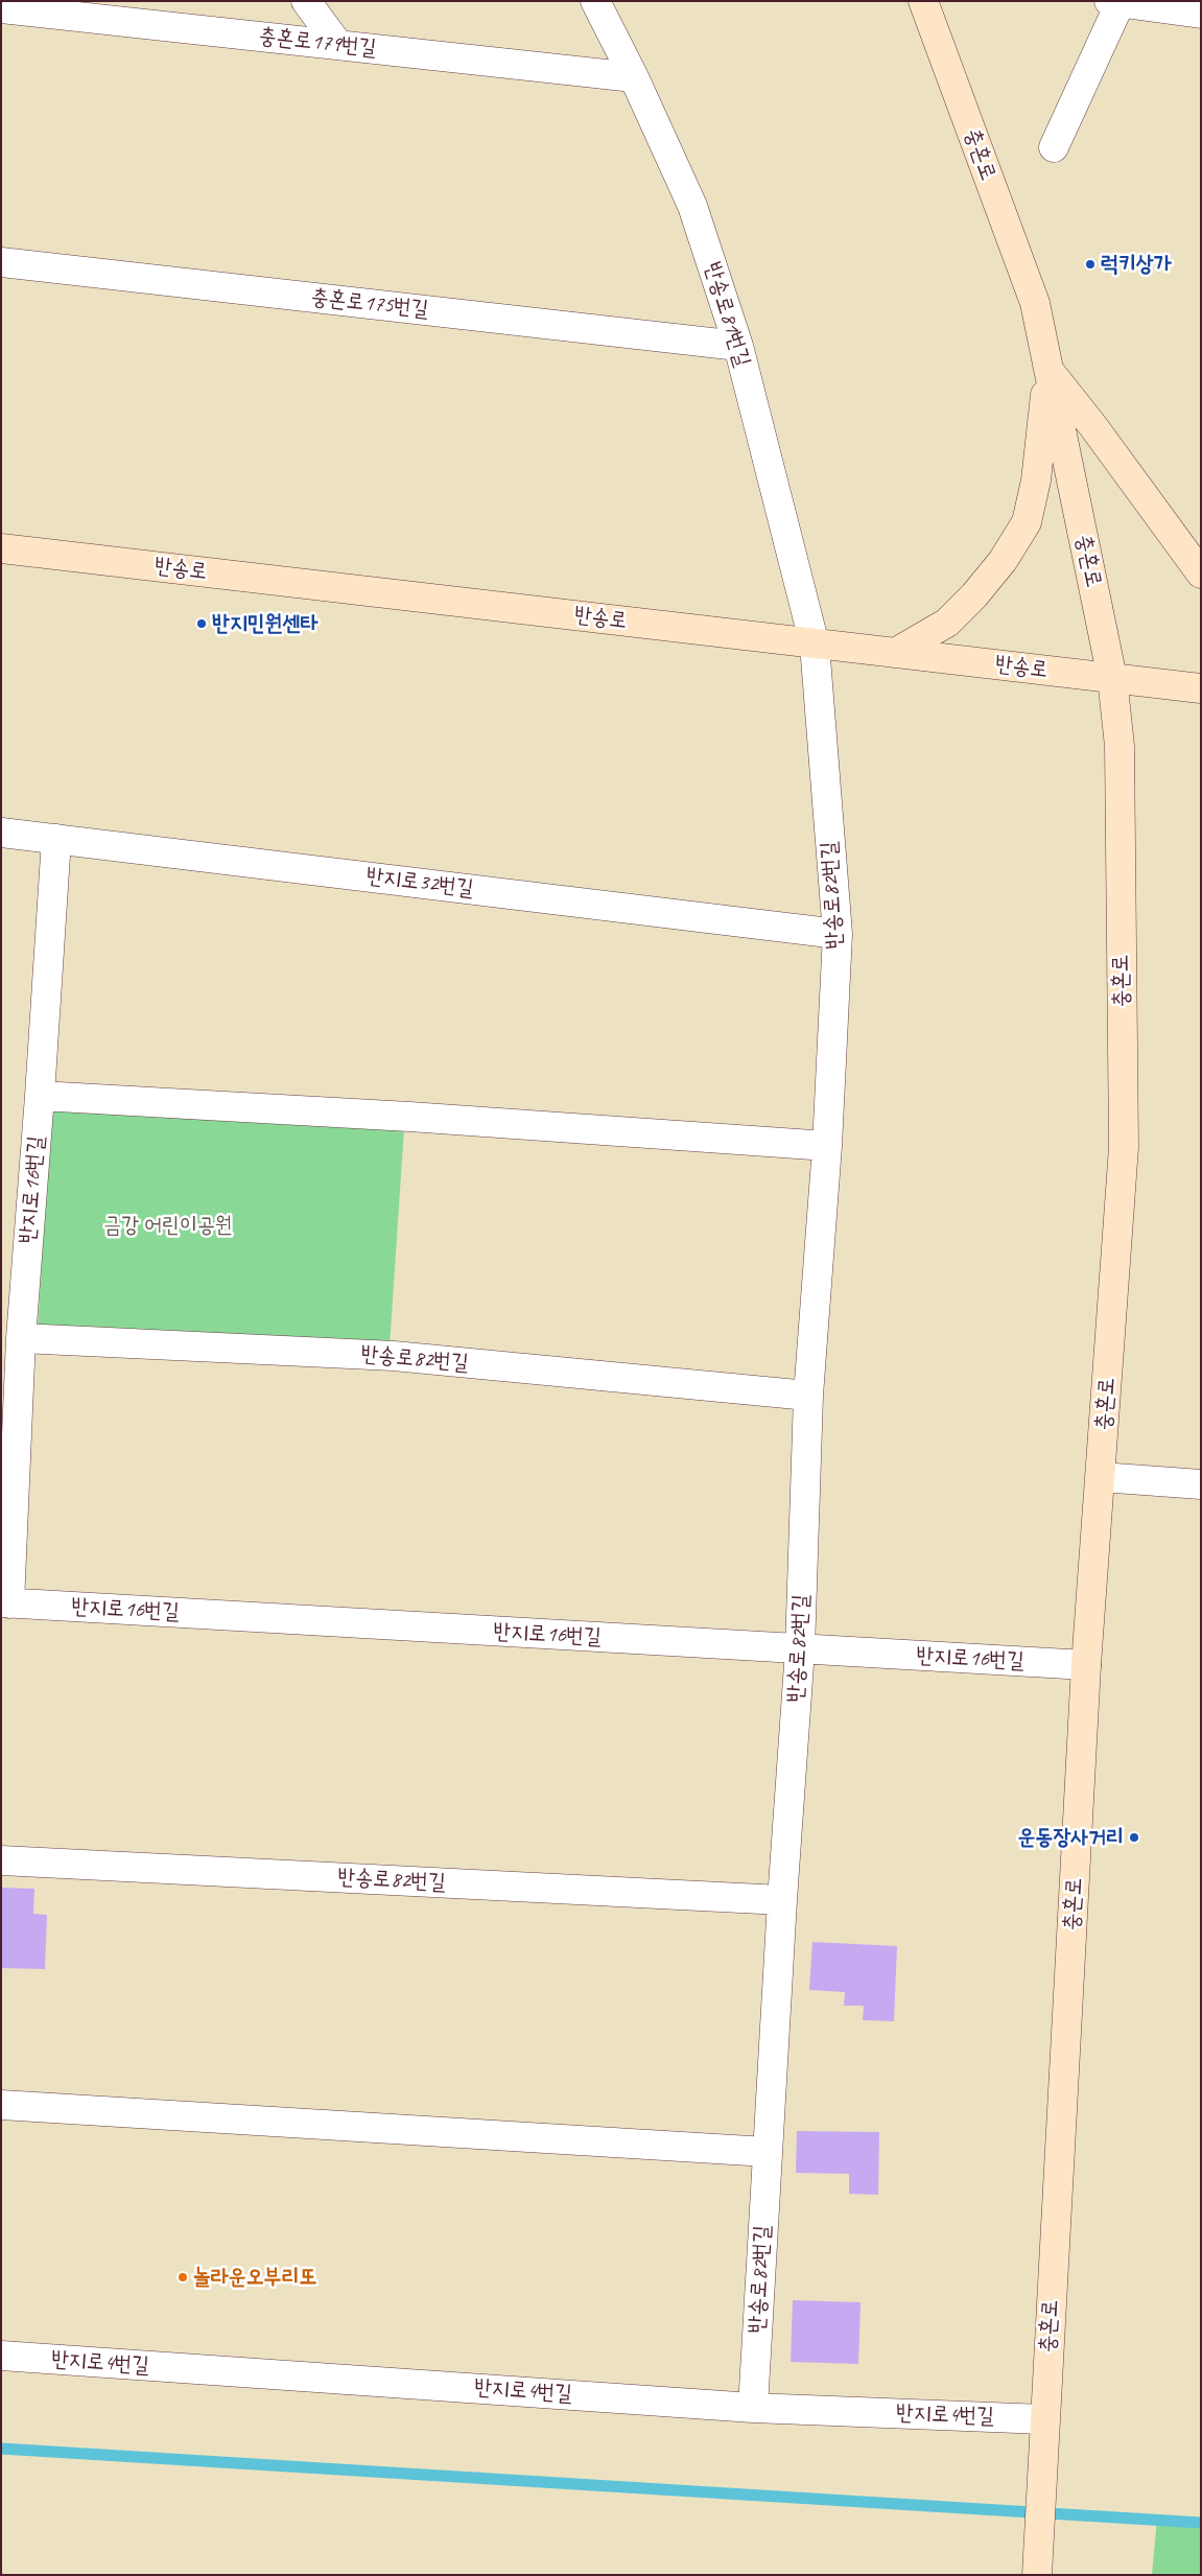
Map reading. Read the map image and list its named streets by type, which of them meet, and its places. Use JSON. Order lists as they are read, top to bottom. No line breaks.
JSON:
{"streets":{"main road":["충혼로","반송로"],"street":["충혼로179번길","충혼로175번길","반송로81번길","반지로32번길","반송로82번길","반지로16번길","반지로4번길"]},"crossings":[["충혼로179번길","반송로81번길"],["충혼로","반송로"],["충혼로","반지로16번길"],["충혼로","반지로4번길"],["충혼로175번길","반송로81번길"],["반송로81번길","반송로"],["반송로81번길","반송로82번길"],["반송로","반송로82번길"],["반지로32번길","반송로82번길"],["반지로32번길","반지로16번길"],["반송로82번길","반지로16번길"],["반송로82번길","반지로4번길"]],"parks":["금강 어린이공원"],"places":["럭키상가","반지민원센타","운동장사거리","놀라운오부리또"]}
